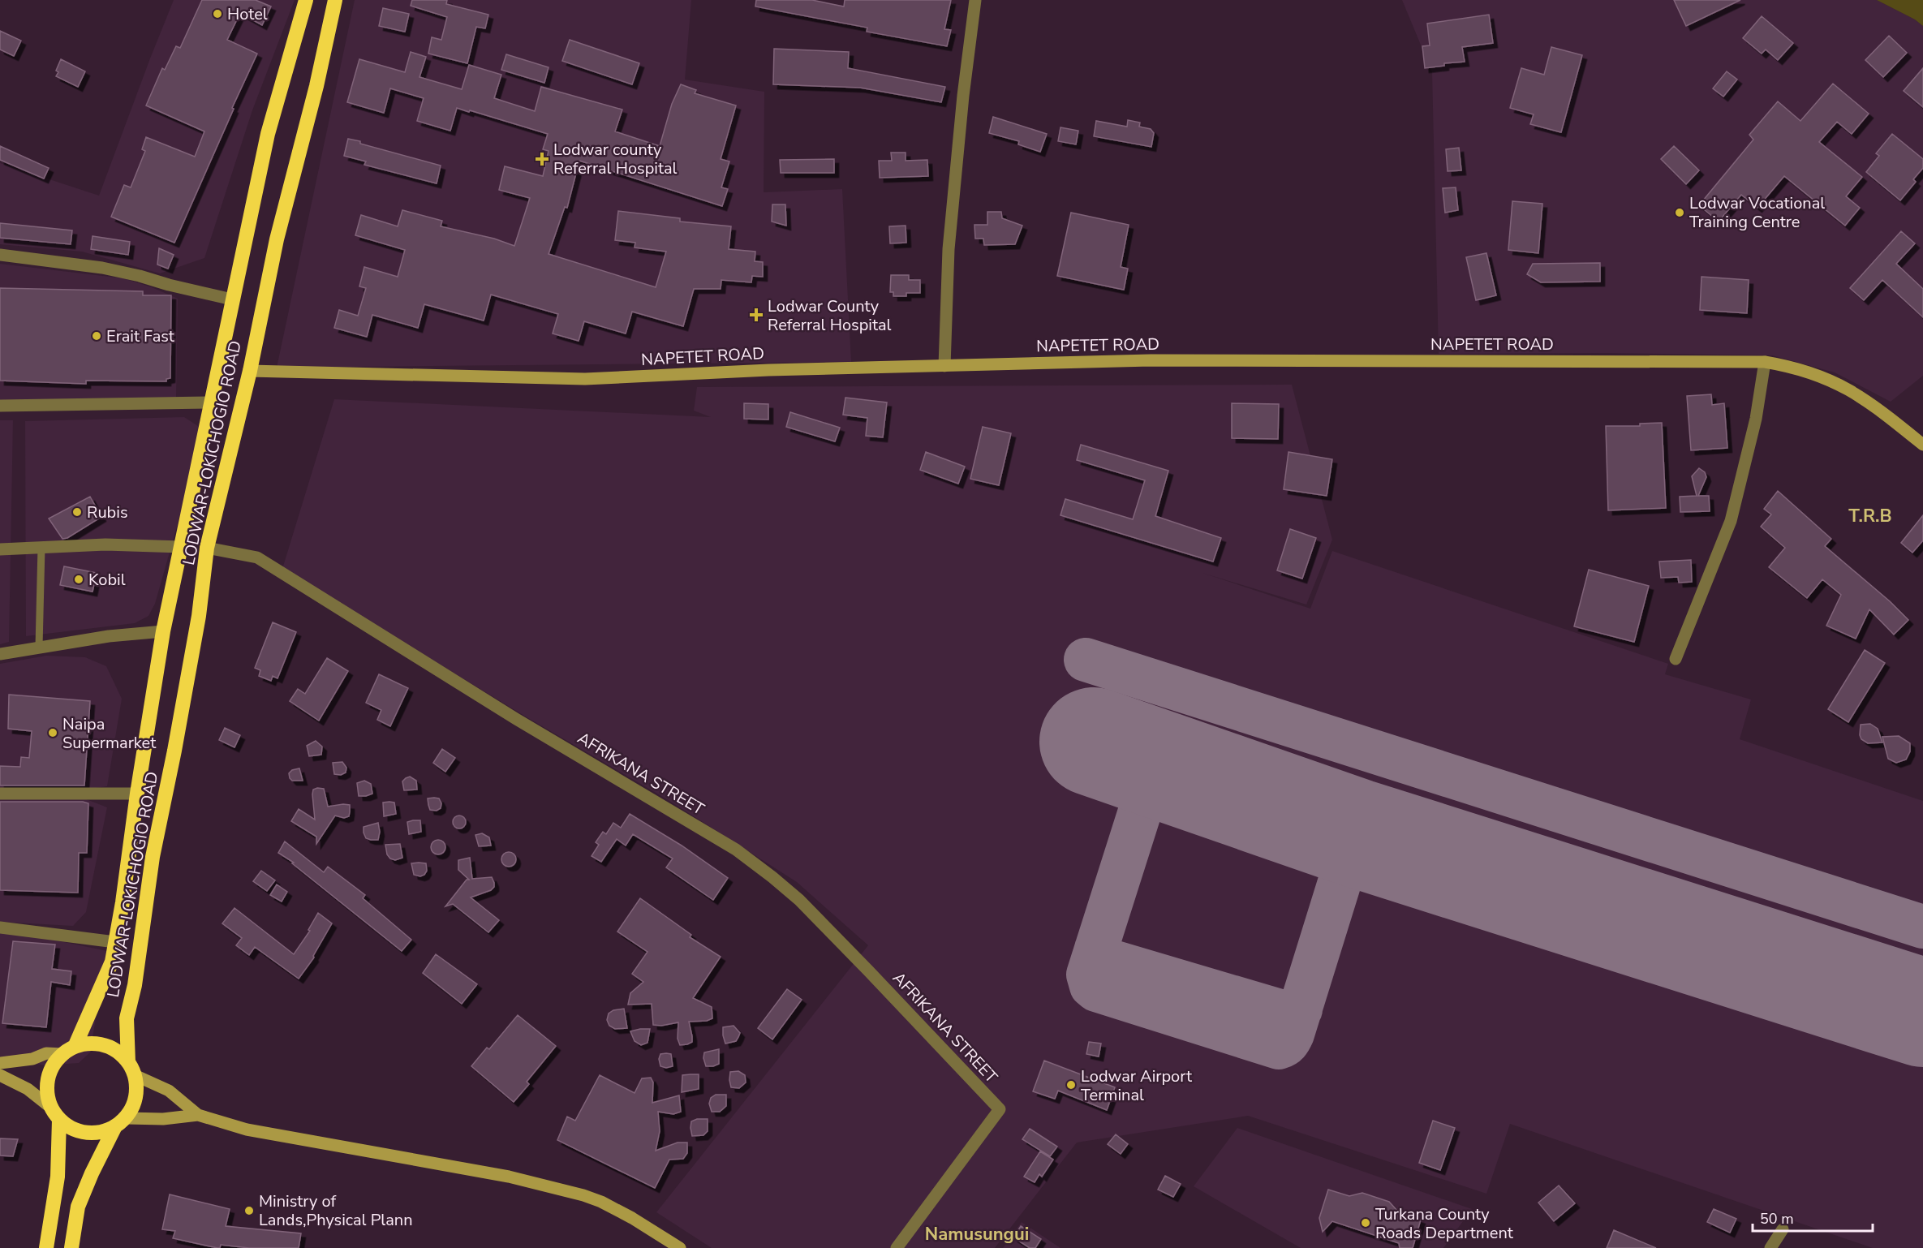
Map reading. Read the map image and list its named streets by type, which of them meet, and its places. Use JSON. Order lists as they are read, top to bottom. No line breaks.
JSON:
{"streets":{"highway":["LODWAR-LOKICHOGIO ROAD"],"main road":["NAPETET ROAD"],"street":["AFRIKANA STREET"]},"crossings":[["NAPETET ROAD","LODWAR-LOKICHOGIO ROAD"],["LODWAR-LOKICHOGIO ROAD","AFRIKANA STREET"]],"districts":["T.R.B","Namusungui"],"places":{"other":["Hotel","Lodwar Vocational Training Centre","Erait Fast","Rubis","Kobil","Naipa Supermarket","Lodwar Airport Terminal","Ministry of Lands,Physical Plann","Turkana County Roads Department"],"health":["Lodwar county Referral Hospital","Lodwar County Referral Hospital"]},"scale_bar":"50 m"}
